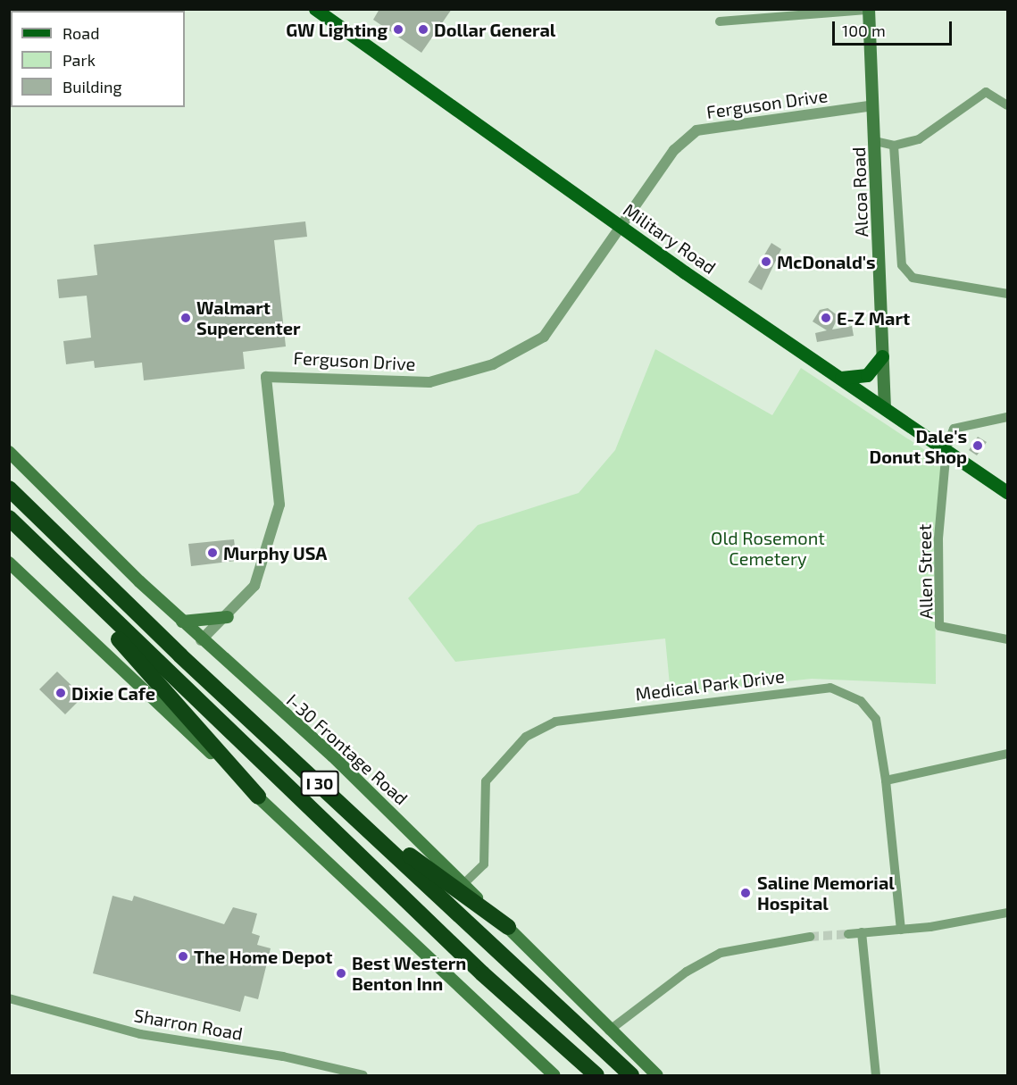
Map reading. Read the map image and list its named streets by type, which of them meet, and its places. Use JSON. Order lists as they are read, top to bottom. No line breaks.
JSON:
{"streets":{"highway":["I 30"],"main road":["Alcoa Road","Military Road","I-30 Frontage Road"],"street":["Ferguson Drive","Allen Street","Medical Park Drive","Sharron Road"]},"crossings":[["Ferguson Drive","Alcoa Road"],["Ferguson Drive","Military Road"],["Ferguson Drive","I-30 Frontage Road"],["Alcoa Road","Military Road"],["Military Road","Allen Street"],["Medical Park Drive","I-30 Frontage Road"]],"parks":["Old Rosemont Cemetery"],"places":["GW Lighting","Dollar General","McDonald's","Walmart Supercenter","E-Z Mart","Dale's Donut Shop","Murphy USA","Dixie Cafe","Saline Memorial Hospital","The Home Depot","Best Western Benton Inn"],"legend":["Road","Park","Building"],"scale_bar":"100 m"}
